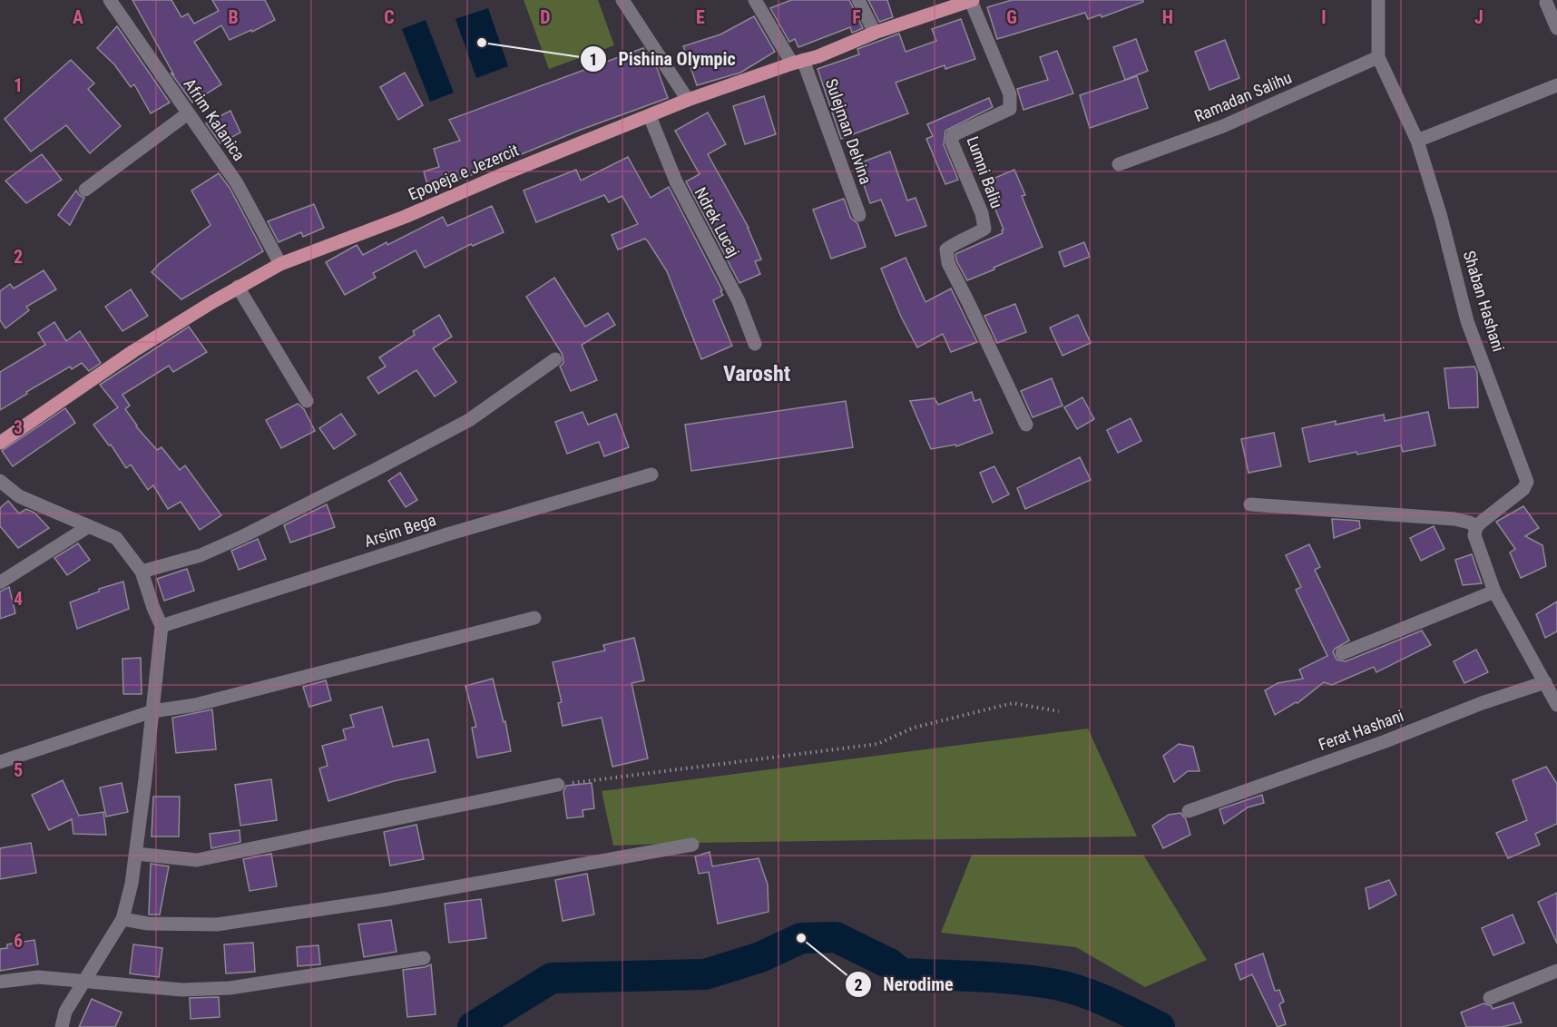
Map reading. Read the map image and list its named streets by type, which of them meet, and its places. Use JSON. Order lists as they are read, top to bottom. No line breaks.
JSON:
{"streets":{"main road":["Epopeja e Jezercit"],"street":["Ramadan Salihu","Afrim Kalanica","Sulejman Delvina","Lumni Baliu","Ndrek Lucaj","Shaban Hashani","Arsim Bega","Ferat Hashani"]},"crossings":[["Ramadan Salihu","Shaban Hashani"],["Afrim Kalanica","Epopeja e Jezercit"],["Sulejman Delvina","Epopeja e Jezercit"],["Epopeja e Jezercit","Lumni Baliu"],["Epopeja e Jezercit","Ndrek Lucaj"]],"districts":["Varosht"],"places":["Pishina Olympic","Nerodime"],"grid":{"columns":["A","B","C","D","E","F","G","H","I","J"],"rows":["1","2","3","4","5","6"]}}
